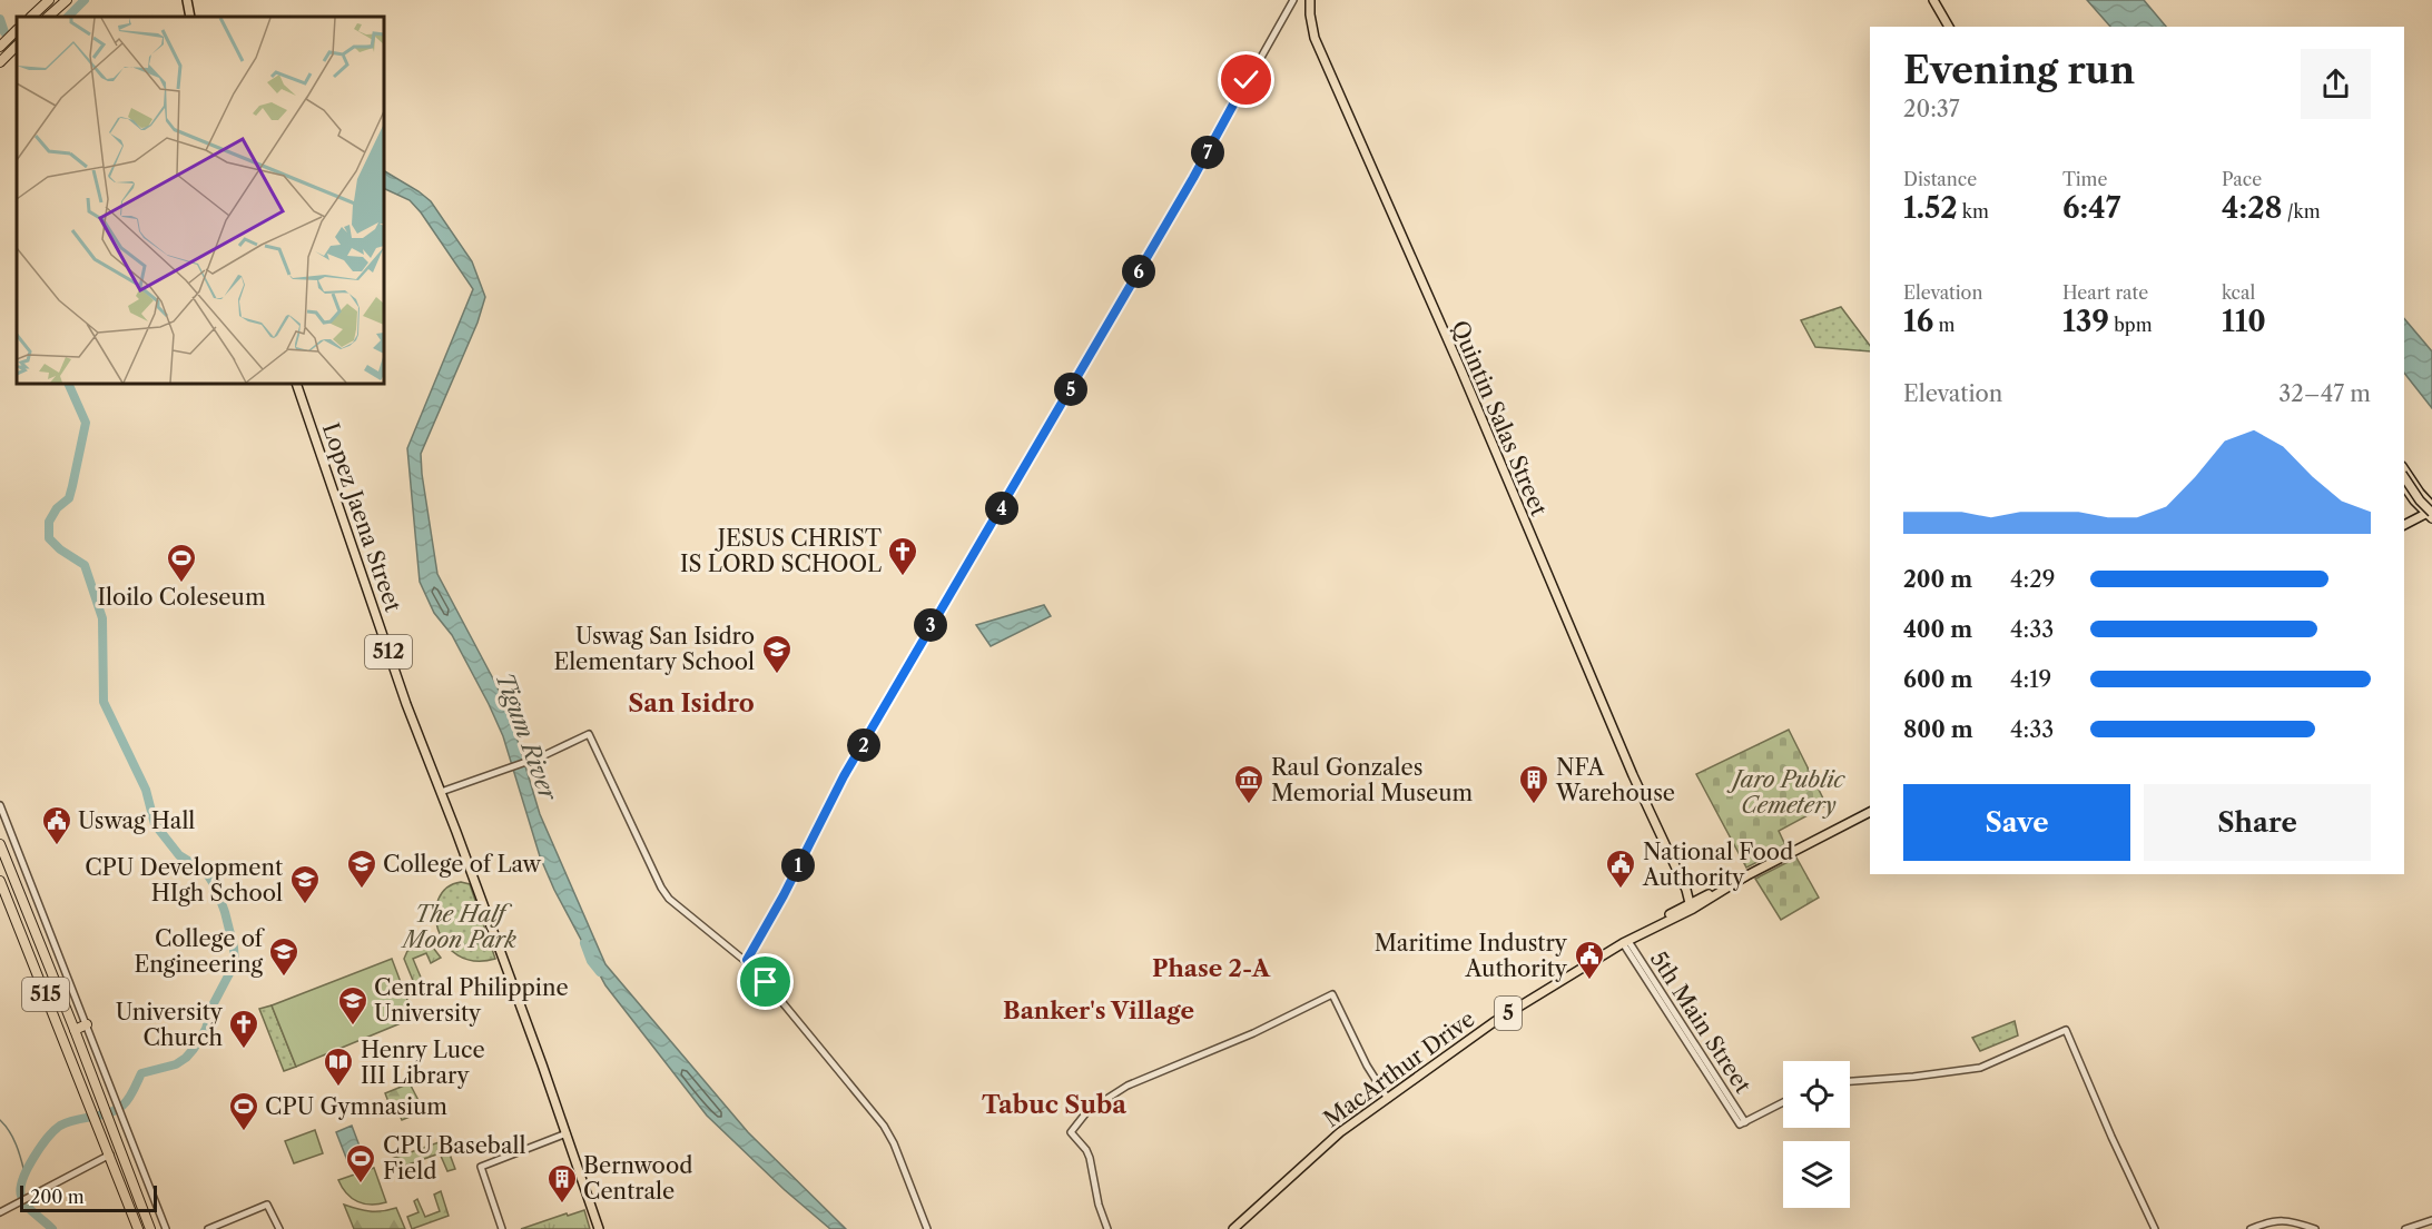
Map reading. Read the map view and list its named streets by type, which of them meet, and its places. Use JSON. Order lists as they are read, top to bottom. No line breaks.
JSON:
{"streets":{"highway":["515"],"main road":["Quintin Salas Street","Lopez Jaena Street","512","5","MacArthur Drive"],"street":["5th Main Street"]},"crossings":[["Quintin Salas Street","MacArthur Drive"],["5th Main Street","MacArthur Drive"]],"districts":["San Isidro","Phase 2-A","Banker's Village","Tabuc Suba"],"water":["Tigum River"],"parks":["Jaro Public Cemetery","The Half Moon Park"],"places":{"church":["JESUS CHRIST IS LORD SCHOOL","University Church"],"sports":["Iloilo Coleseum","CPU Gymnasium","CPU Baseball Field"],"school or university":["Uswag San Isidro Elementary School","College of Law","CPU Development HIgh School","College of Engineering","Central Philippine University"],"museum":["Raul Gonzales Memorial Museum"],"building":["NFA Warehouse","Bernwood Centrale"],"public building":["Uswag Hall","National Food Authority","Maritime Industry Authority"],"library":["Henry Luce III Library"]},"scale_bar":"200 m","page":{"heading":["Evening run","20:37"],"pins":["7","6","5","4","3","2","1"],"stats":[["Distance","1.52 km"],["Time","6:47"],["Pace","4:28 /km"],["Elevation","16 m"],["Heart rate","139 bpm"],["kcal","110"]],"chart":["Elevation","32–47 m"],"list":[{"name":"200 m","note":"4:29"},{"name":"400 m","note":"4:33"},{"name":"600 m","note":"4:19"},{"name":"800 m","note":"4:33"}],"buttons":["Save","Share"],"scale":"200 m"}}
